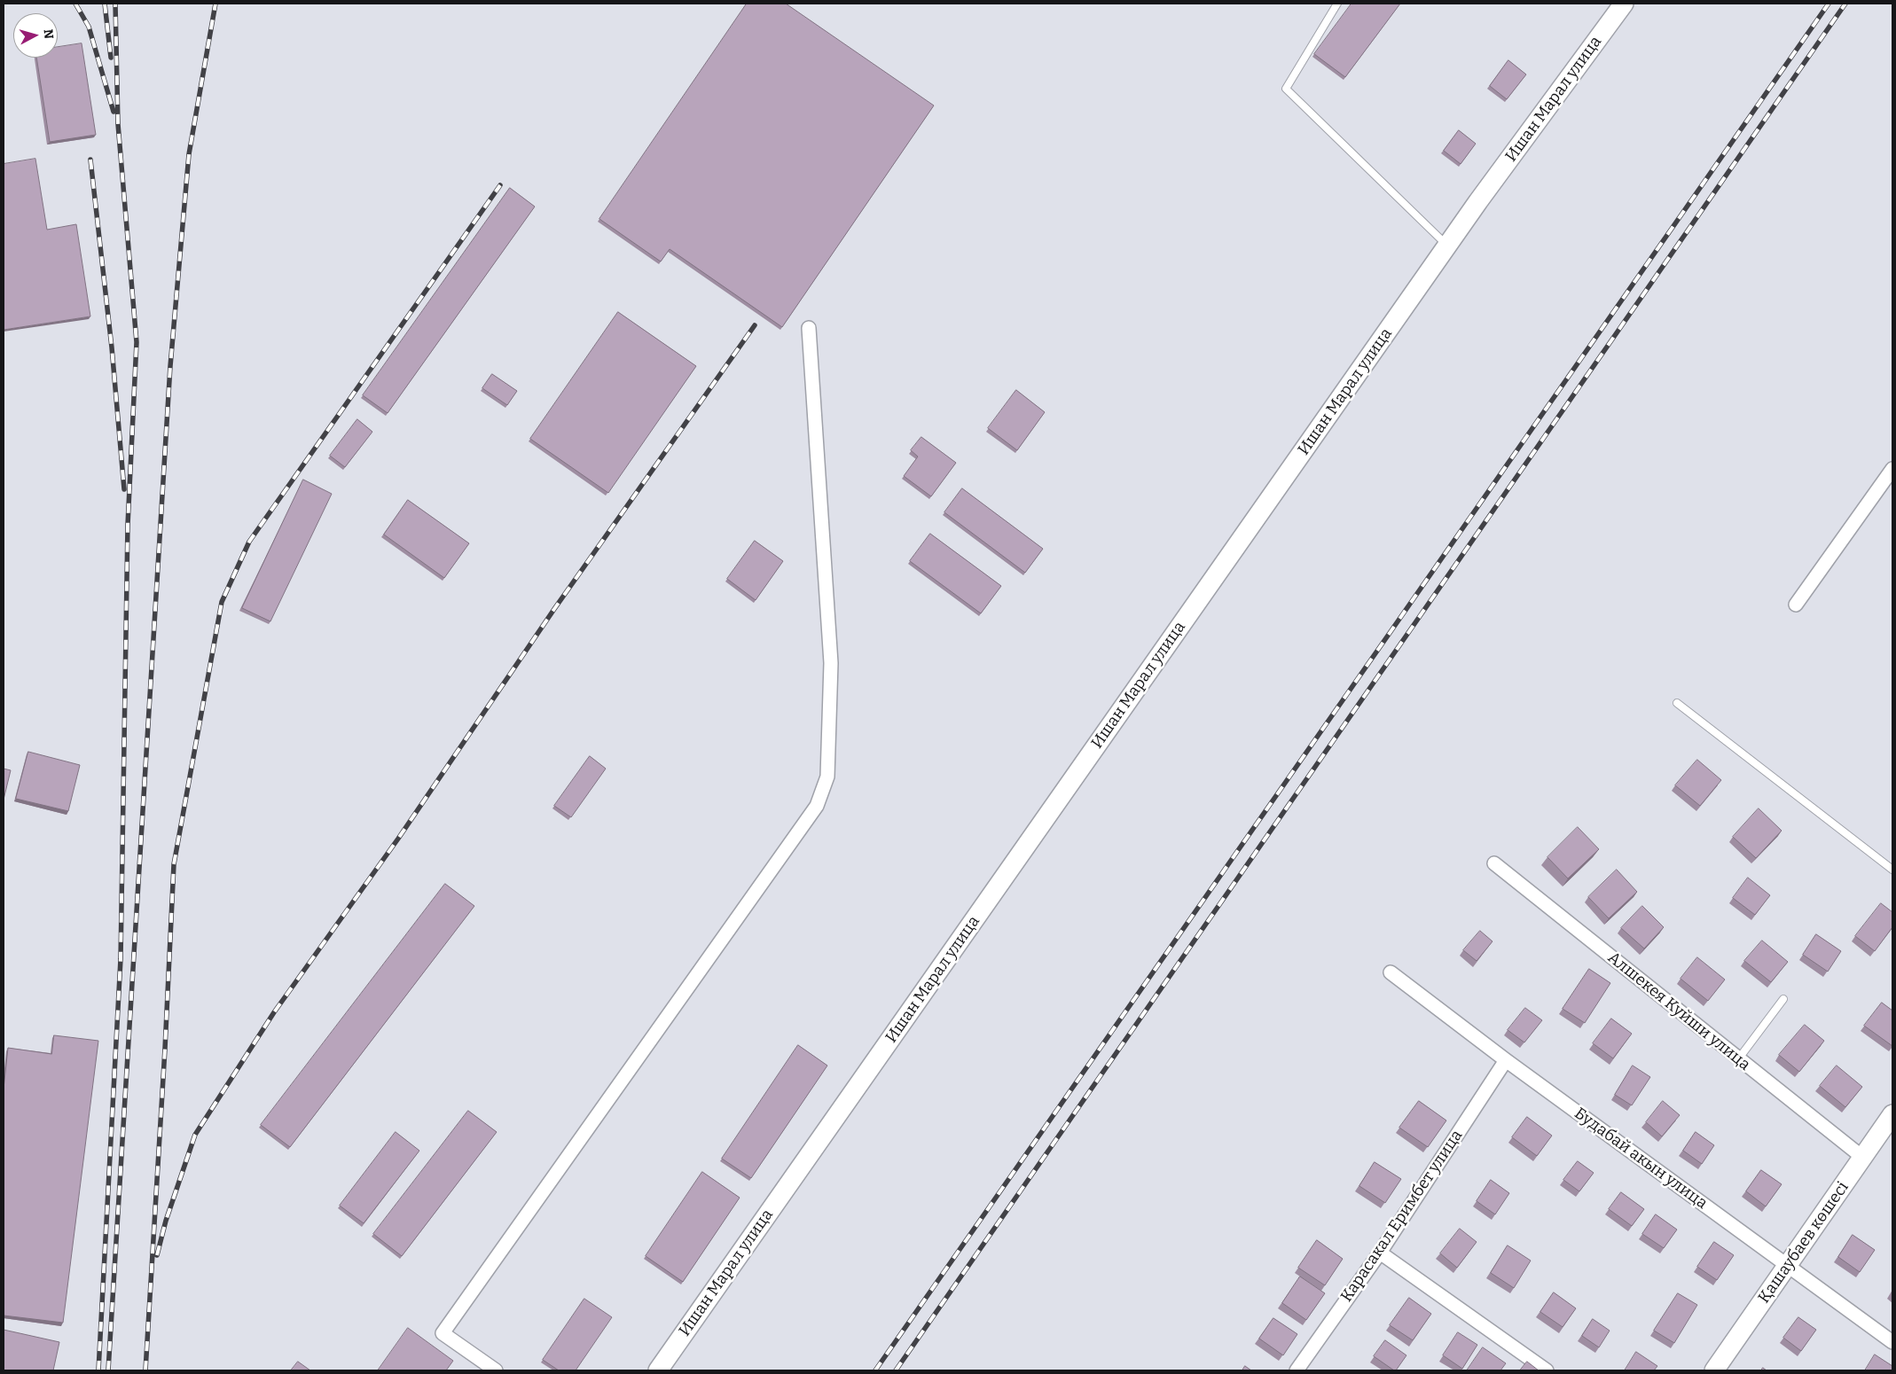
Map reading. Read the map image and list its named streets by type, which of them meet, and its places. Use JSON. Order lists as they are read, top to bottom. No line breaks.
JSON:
{"streets":{"main road":["Ишан Марал улица","Қашаубаев көшесі"],"street":["Алшекея Куйши улица","Будабай акын улица","Карасакал Еримбет улица"]},"crossings":[["Алшекея Куйши улица","Қашаубаев көшесі"],["Будабай акын улица","Карасакал Еримбет улица"],["Будабай акын улица","Қашаубаев көшесі"]],"north":"right"}
